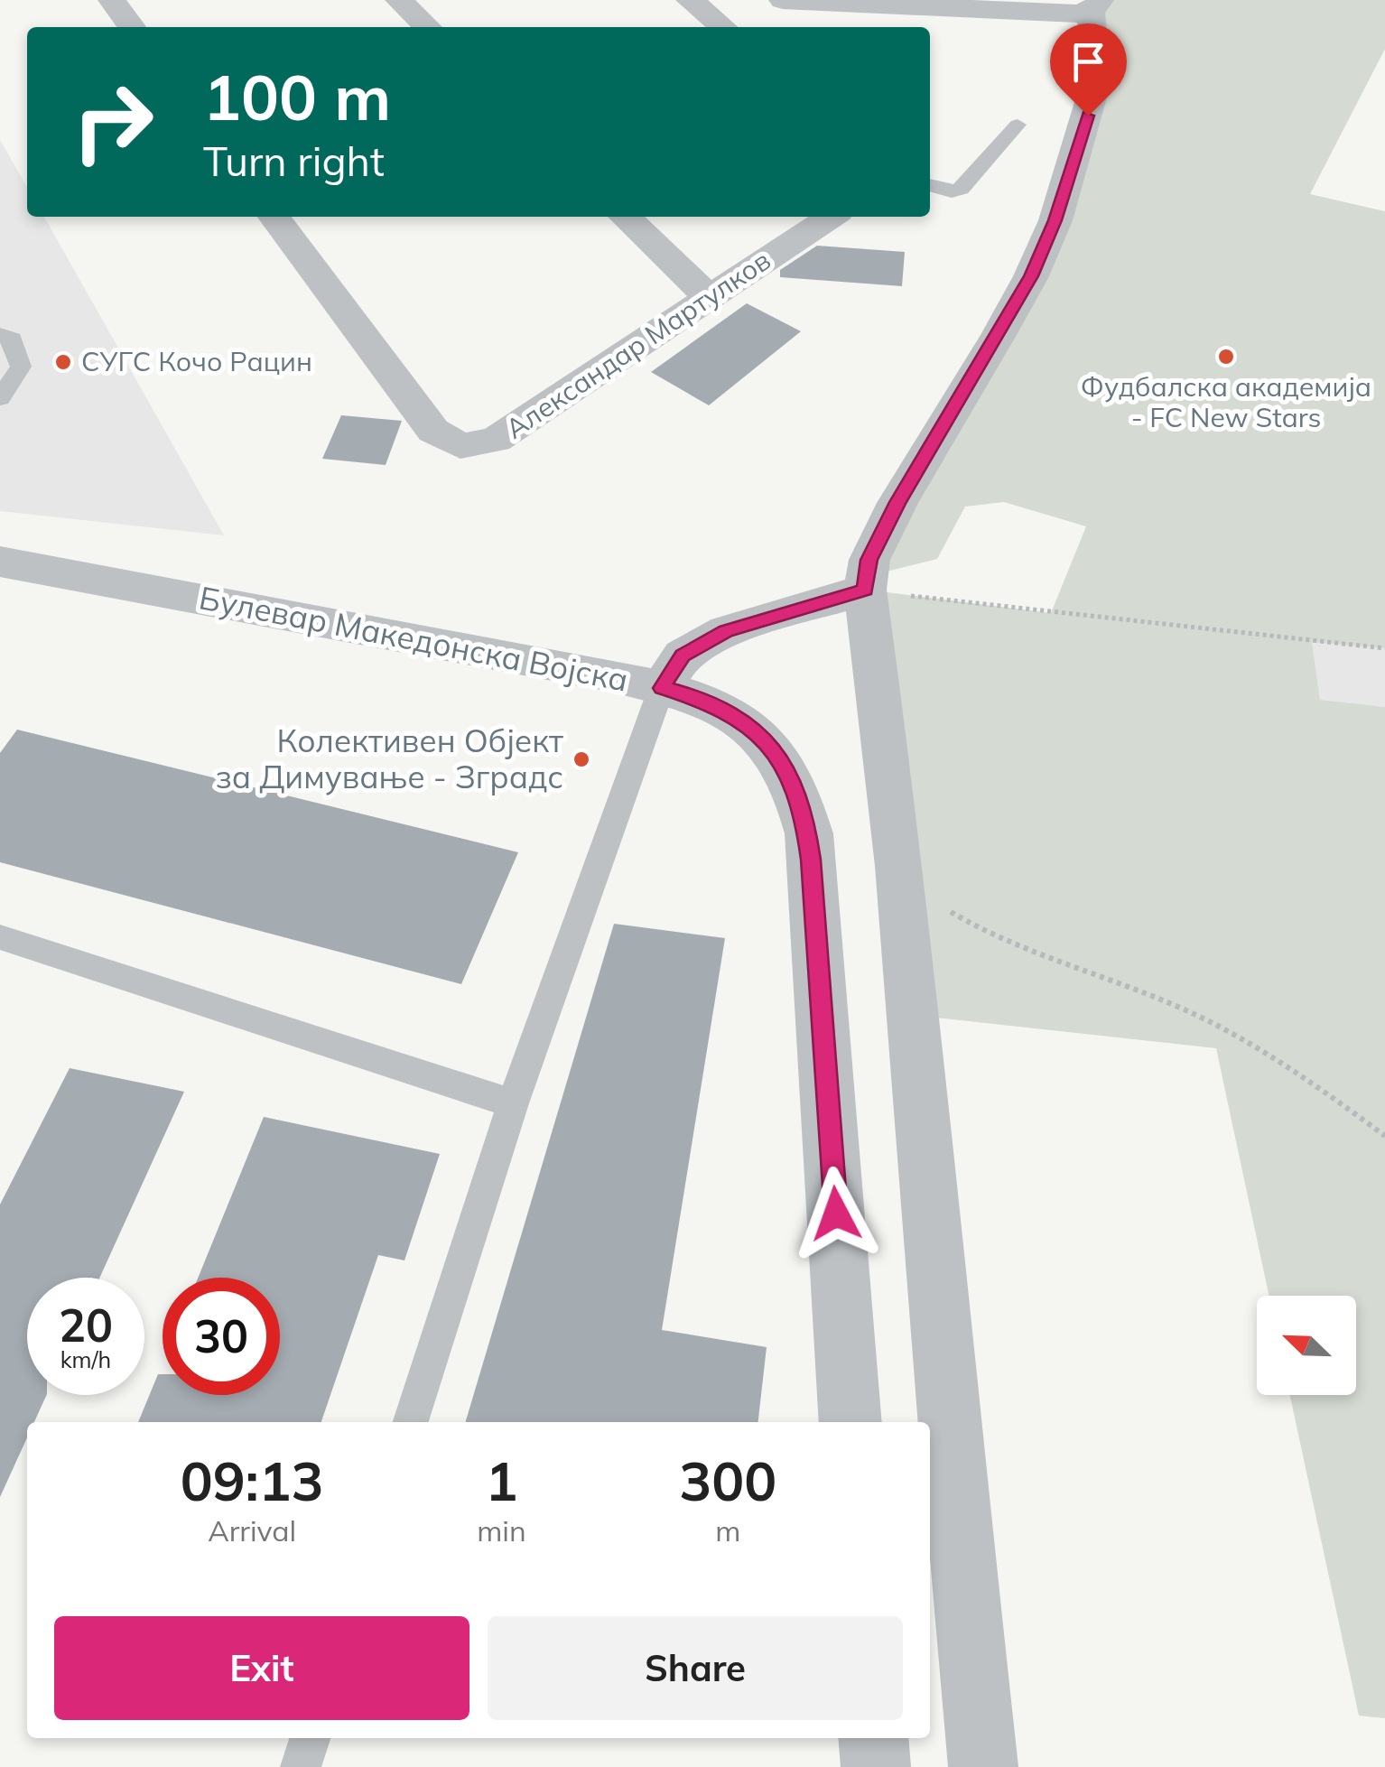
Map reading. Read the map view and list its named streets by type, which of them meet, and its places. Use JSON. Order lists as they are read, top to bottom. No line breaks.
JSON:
{"streets":{"street":["Александар Мартулков","Булевар Македонска Војска"]},"places":["Фудбалска академија - FC New Stars","СУГС Кочо Рацин","Колективен Објект за Димување - Зградс"],"north":"top left","page":{"turn":["100 m","Turn right"],"speed":"20 km/h","limit":"30","eta":["09:13","Arrival","1","min","300","m"],"buttons":["Exit","Share"]}}
